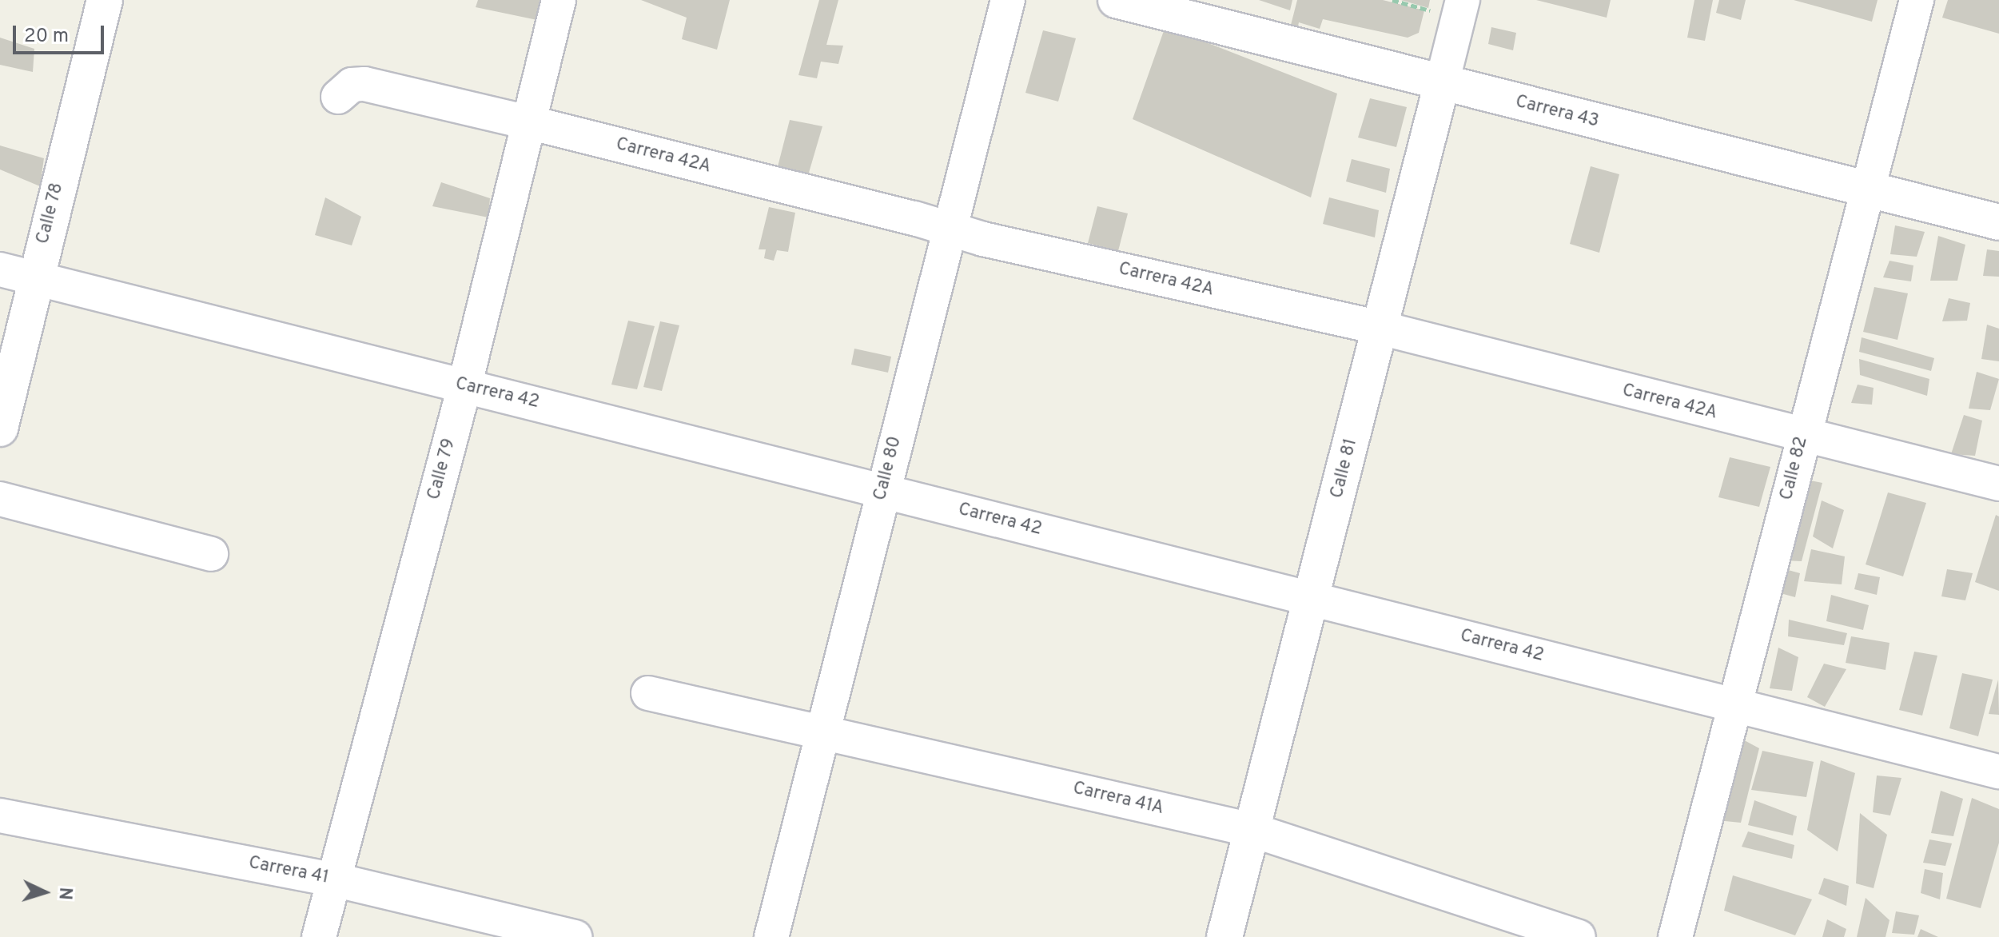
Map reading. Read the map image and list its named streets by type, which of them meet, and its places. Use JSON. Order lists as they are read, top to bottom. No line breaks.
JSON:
{"streets":{"street":["Carrera 43","Carrera 42A","Calle 78","Carrera 42","Calle 80","Calle 81","Calle 82","Calle 79","Carrera 41A","Carrera 41"]},"crossings":[["Carrera 43","Calle 81"],["Carrera 43","Calle 82"],["Carrera 42A","Calle 80"],["Carrera 42A","Calle 81"],["Carrera 42A","Calle 82"],["Carrera 42A","Calle 79"],["Calle 78","Carrera 42"],["Carrera 42","Calle 80"],["Carrera 42","Calle 81"],["Carrera 42","Calle 82"],["Carrera 42","Calle 79"],["Calle 80","Carrera 41A"],["Calle 81","Carrera 41A"],["Calle 79","Carrera 41"]],"scale_bar":"20 m","north":"right"}
